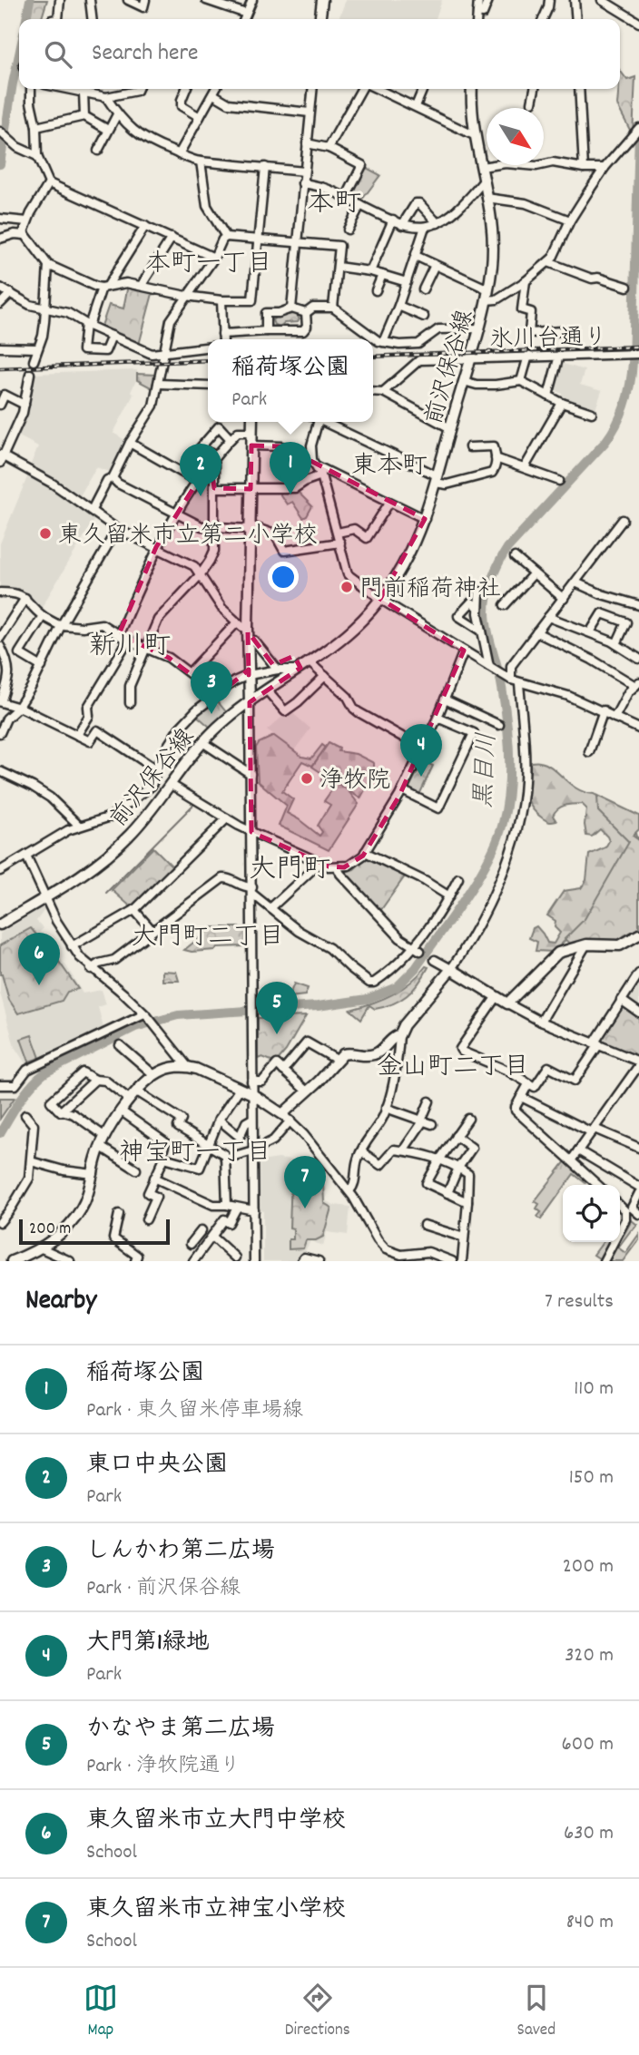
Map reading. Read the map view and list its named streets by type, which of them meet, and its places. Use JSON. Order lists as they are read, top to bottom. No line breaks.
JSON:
{"streets":{"main road":["前沢保谷線"],"street":["氷川台通り"]},"crossings":[["氷川台通り","前沢保谷線"]],"districts":["本町","本町一丁目","東本町","新川町","大門町","大門町二丁目","金山町二丁目","神宝町一丁目"],"water":["黒目川"],"places":["東久留米市立第二小学校","門前稲荷神社","浄牧院"],"scale_bar":"200 m","north":"bottom right","page":{"search":"Search here","popup":["稲荷塚公園","Park"],"pins":["1","2","3","4","6","5","7"],"scale":"200 m","heading":["Nearby","7 results"],"list":[{"mark":"1","name":"稲荷塚公園","note":"Park · 東久留米停車場線","value":"110 m"},{"mark":"2","name":"東口中央公園","note":"Park","value":"150 m"},{"mark":"3","name":"しんかわ第二広場","note":"Park · 前沢保谷線","value":"200 m"},{"mark":"4","name":"大門第1緑地","note":"Park","value":"320 m"},{"mark":"5","name":"かなやま第二広場","note":"Park · 浄牧院通り","value":"600 m"},{"mark":"6","name":"東久留米市立大門中学校","note":"School","value":"630 m"},{"mark":"7","name":"東久留米市立神宝小学校","note":"School","value":"840 m"}],"nav":["Map","Directions","Saved"]}}
